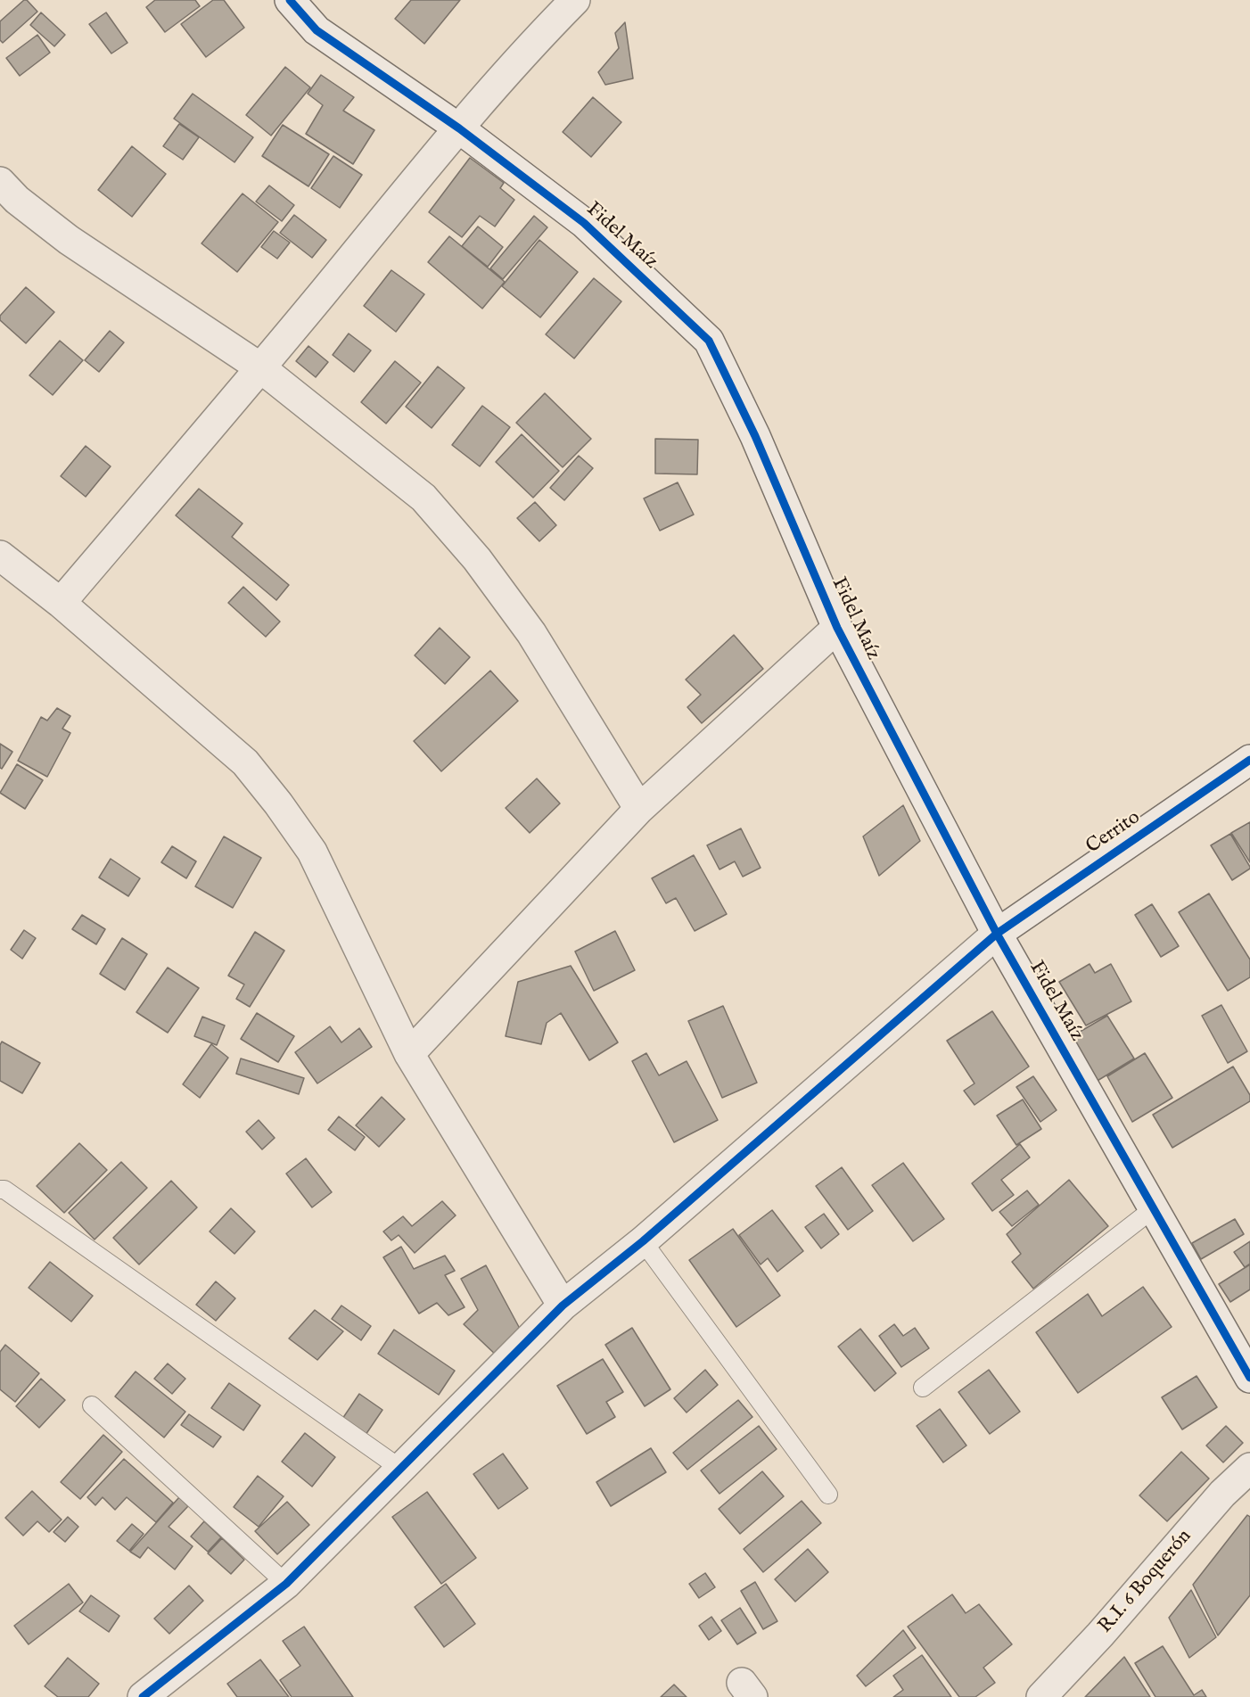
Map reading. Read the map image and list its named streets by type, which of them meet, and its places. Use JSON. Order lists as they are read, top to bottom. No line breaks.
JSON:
{"streets":{"street":["Fidel Maíz","Cerrito","R.I. 6 Boquerón"]},"crossings":[["Fidel Maíz","Cerrito"]]}
